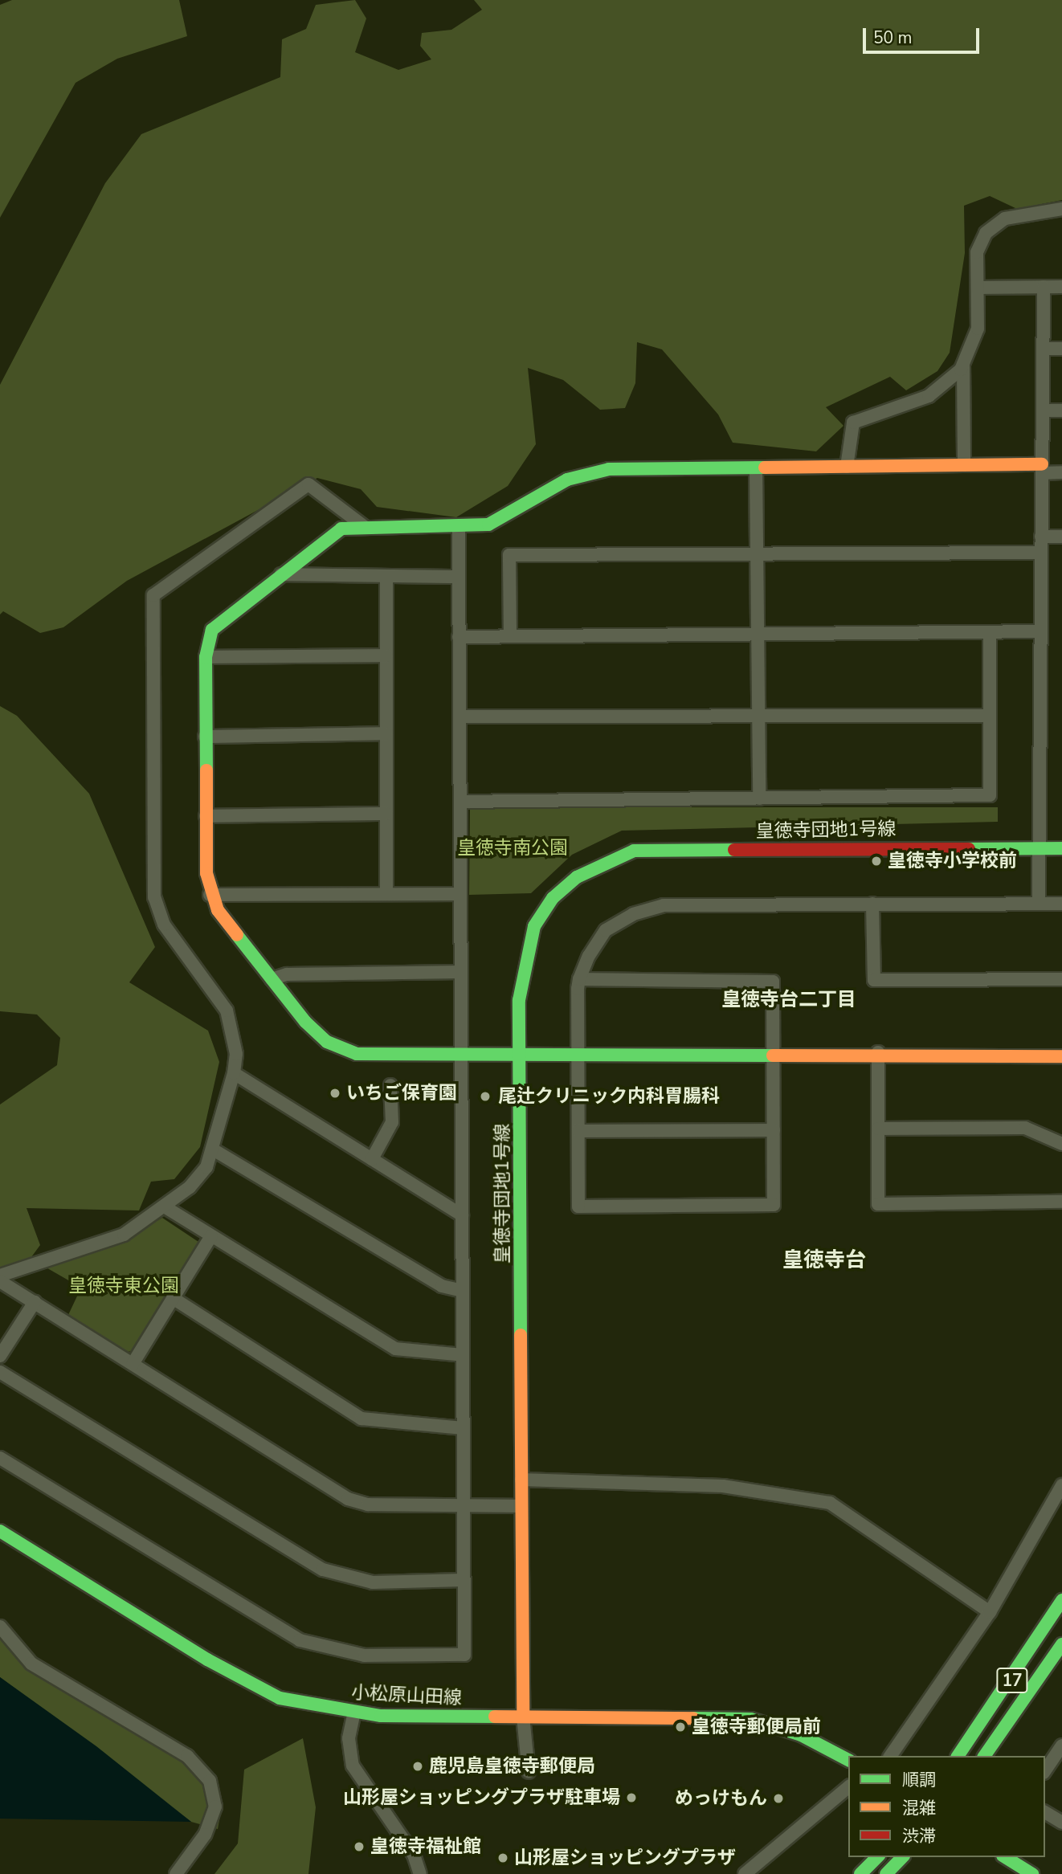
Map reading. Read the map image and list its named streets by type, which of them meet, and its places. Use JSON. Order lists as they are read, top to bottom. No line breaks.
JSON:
{"streets":{"street":["皇徳寺団地1号線","17","小松原山田線"]},"crossings":[["皇徳寺団地1号線","小松原山田線"]],"districts":["皇徳寺台二丁目","皇徳寺台"],"parks":["皇徳寺南公園","皇徳寺東公園"],"places":["皇徳寺小学校前","いちご保育園","尾辻クリニック内科胃腸科","皇徳寺郵便局前","鹿児島皇徳寺郵便局","山形屋ショッピングプラザ駐車場","めっけもん","皇徳寺福祉館","山形屋ショッピングプラザ"],"legend":["順調","混雑","渋滞"],"scale_bar":"50 m"}
